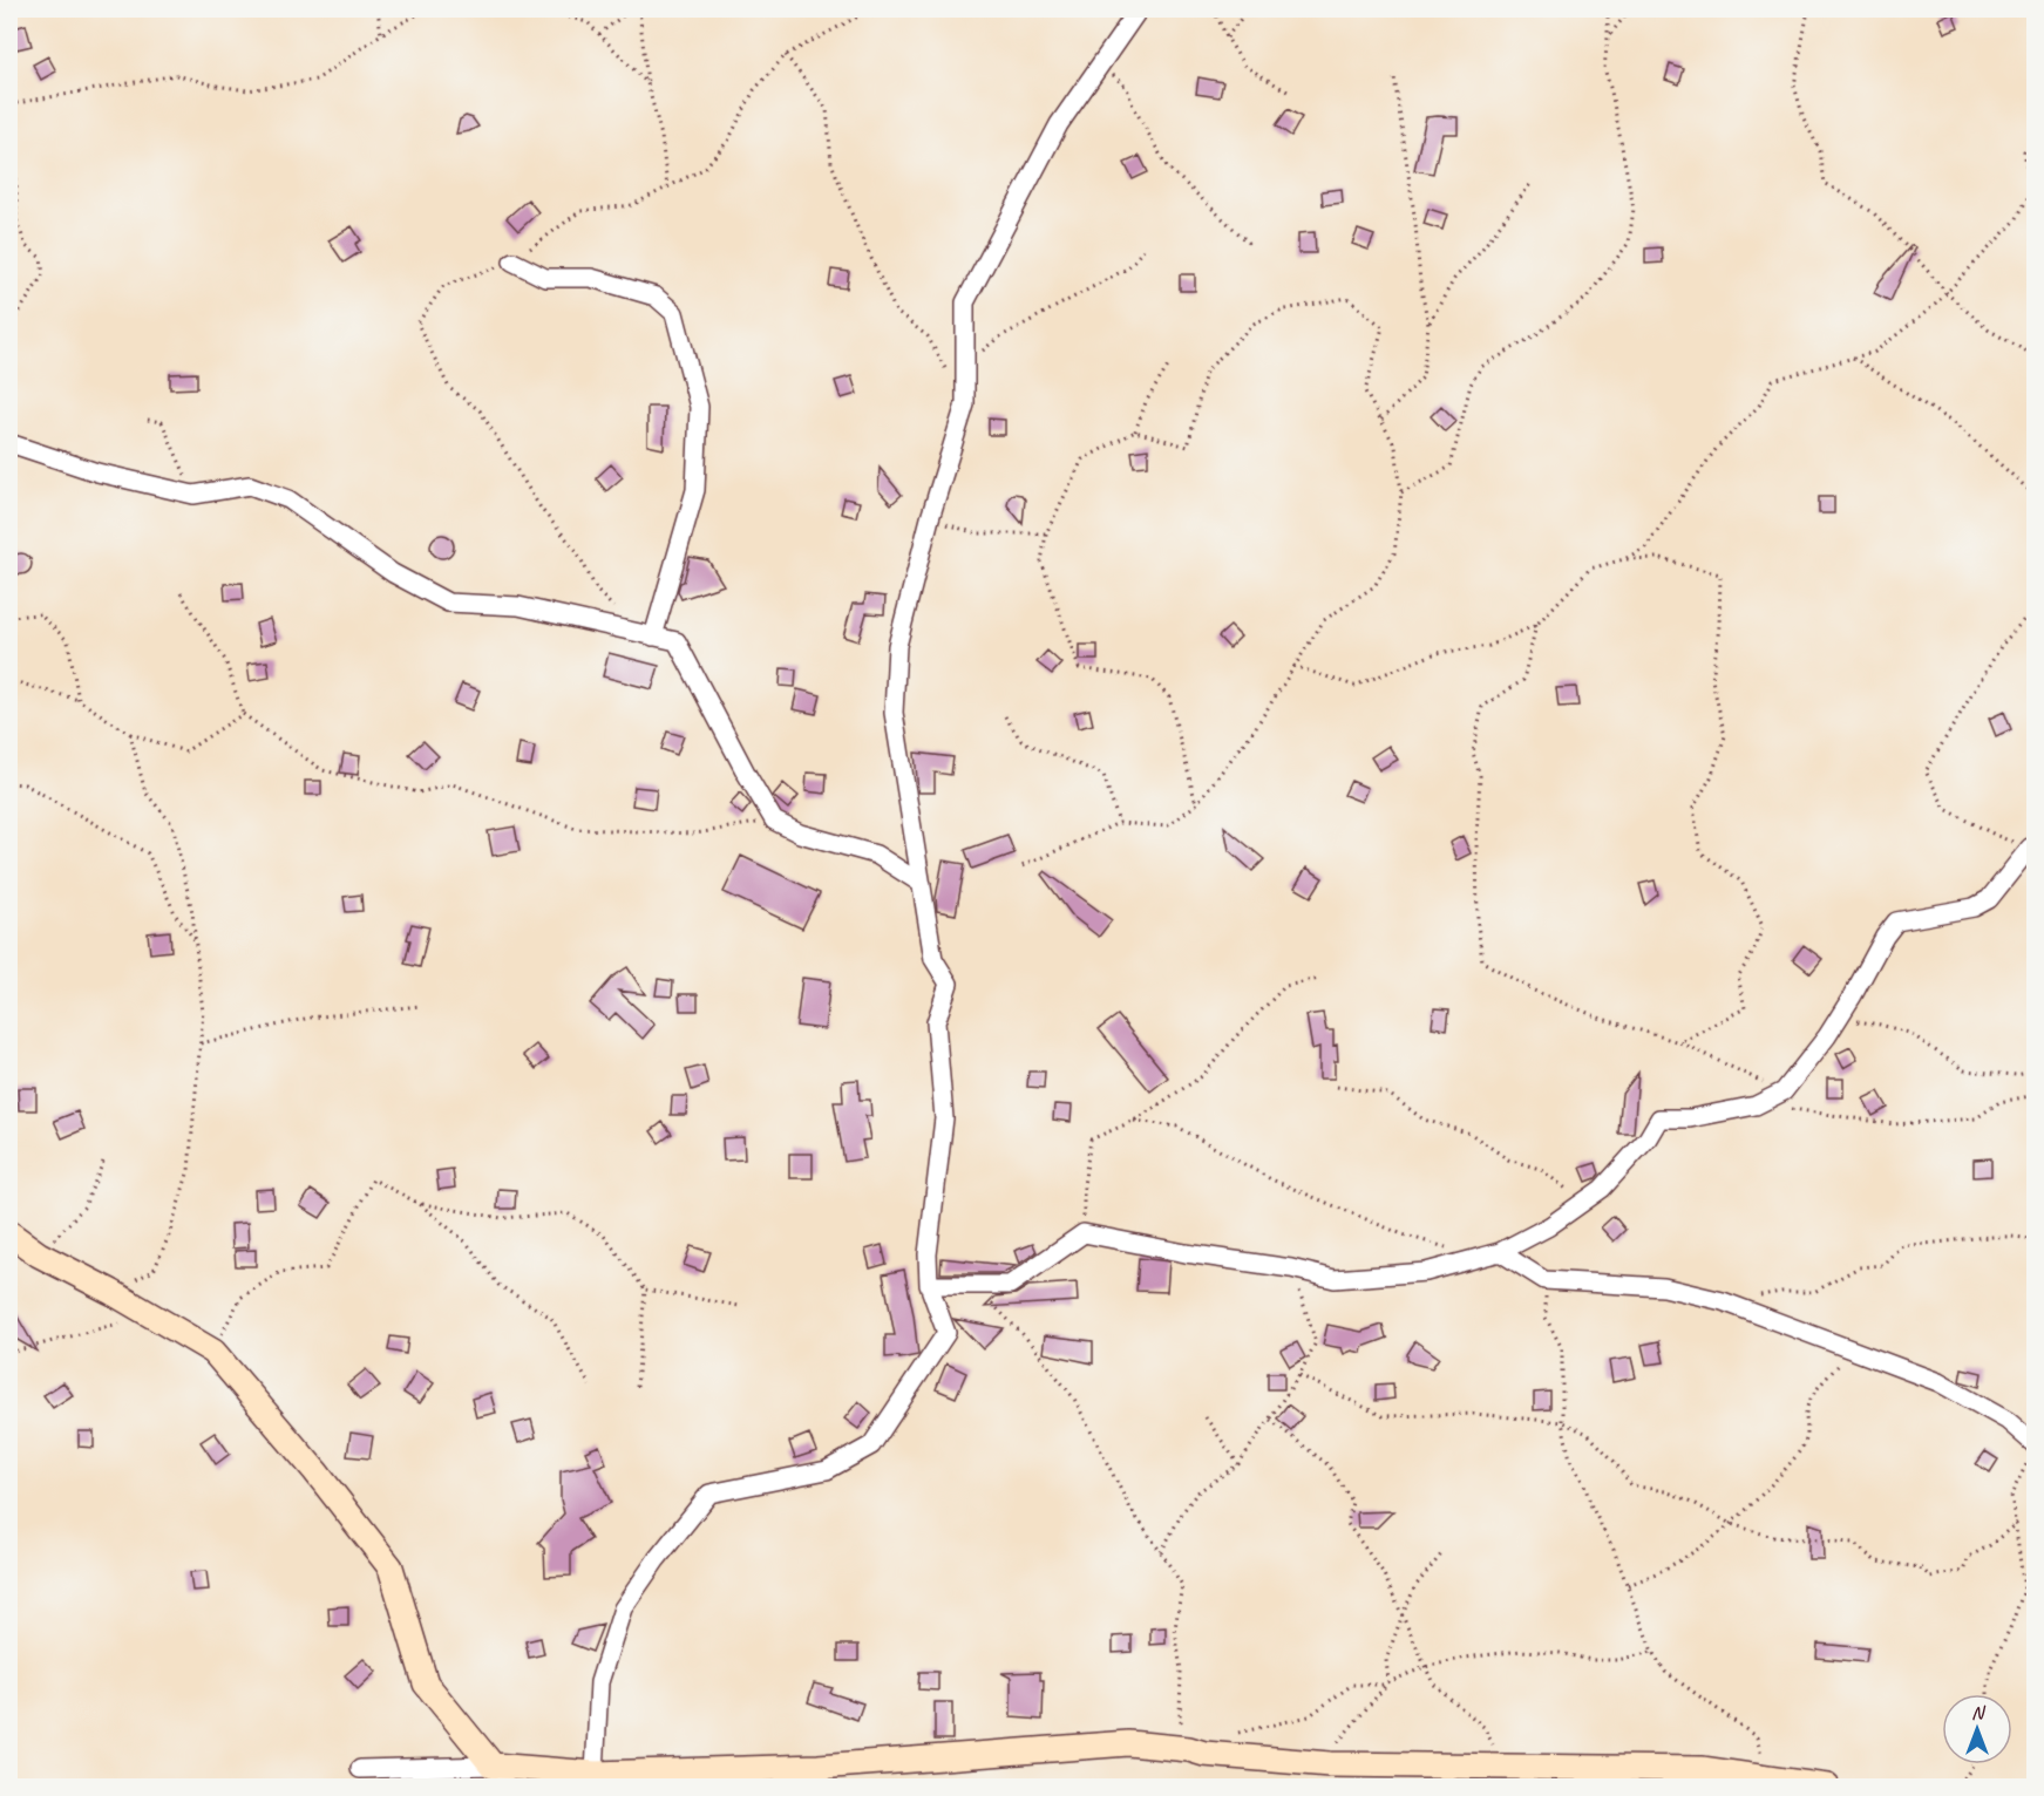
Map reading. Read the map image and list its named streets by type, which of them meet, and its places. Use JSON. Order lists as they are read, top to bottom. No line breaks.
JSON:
{"north":"top"}
